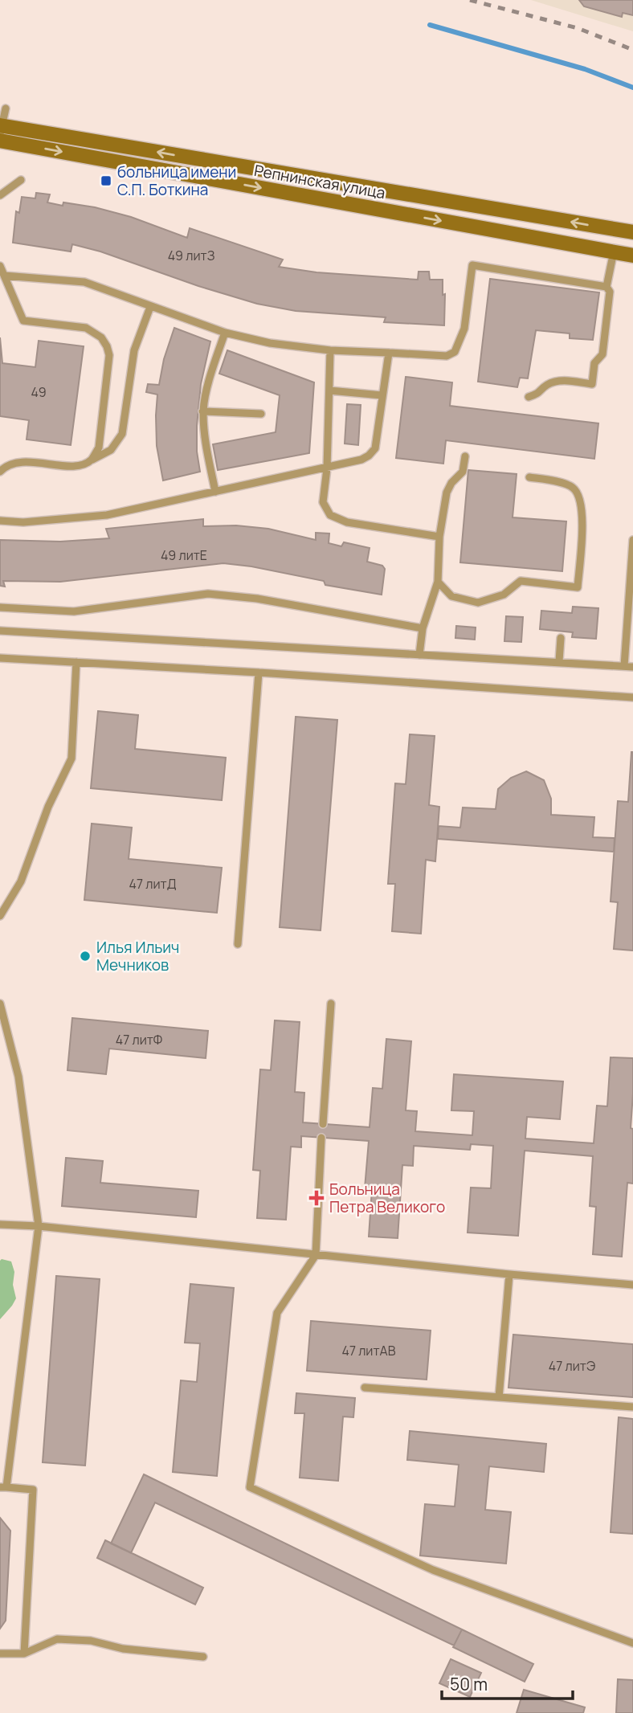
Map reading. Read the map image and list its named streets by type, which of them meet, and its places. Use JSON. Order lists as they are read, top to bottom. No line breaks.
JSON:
{"streets":{"street":["Репнинская улица"]},"places":{"transit":["больница имени С.П. Боткина"],"other":["Илья Ильич Мечников"],"health":["Больница Петра Великого"]},"house_numbers":["49 литЗ","49","49 литЕ","47 литД","47 литФ","47 литАВ","47 литЭ"],"scale_bar":"50 m"}
